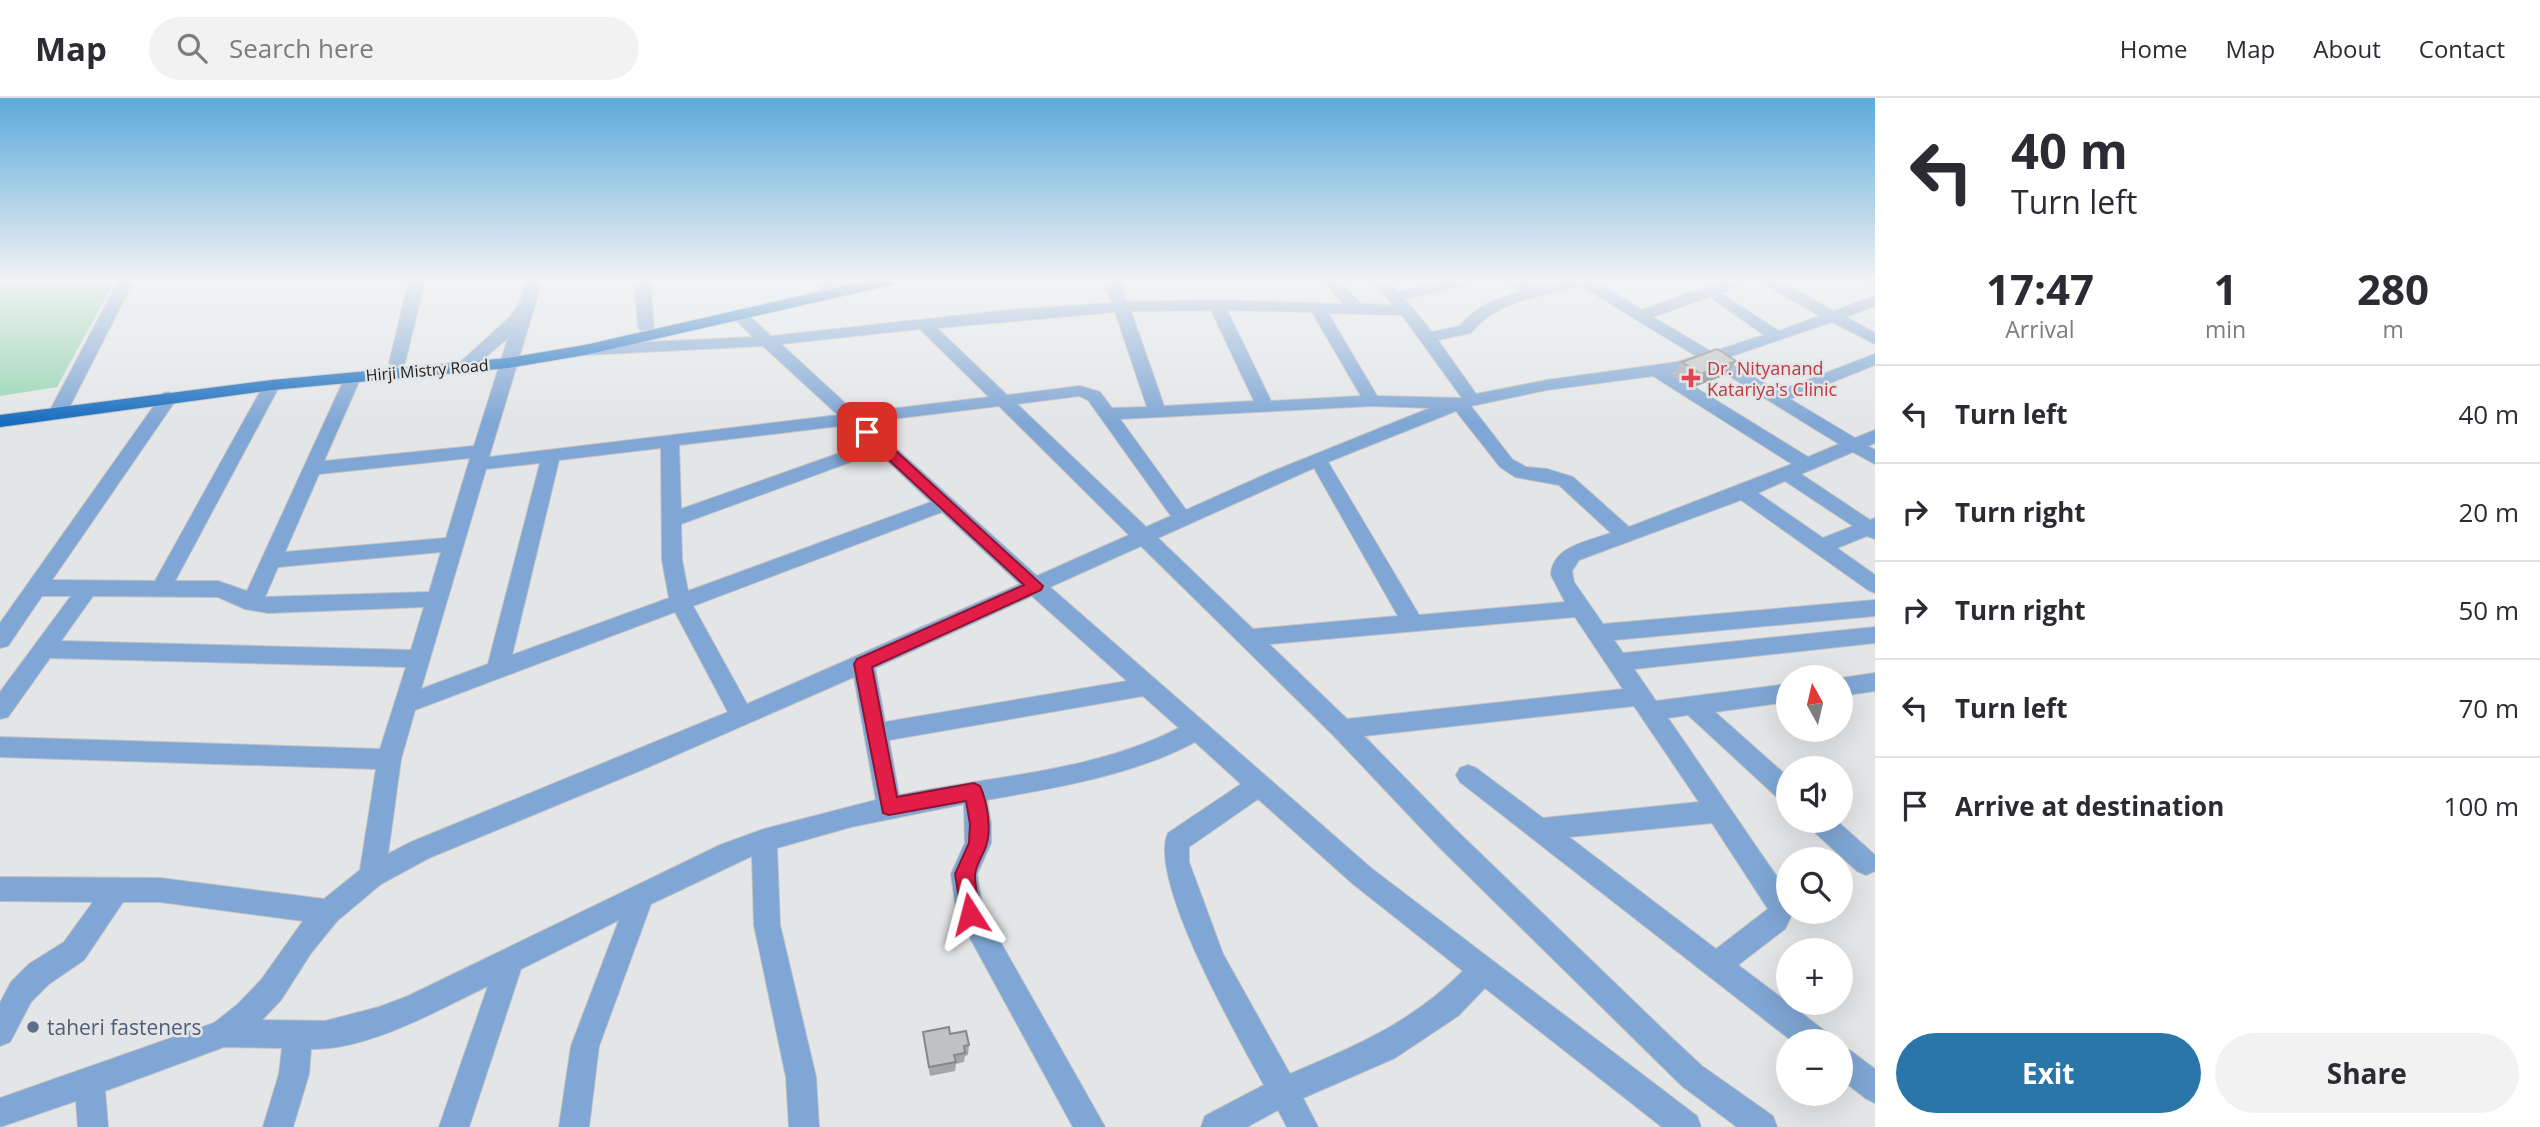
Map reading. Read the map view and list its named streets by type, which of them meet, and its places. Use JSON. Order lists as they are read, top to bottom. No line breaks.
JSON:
{"streets":{"main road":["Hirji Mistry Road"]},"places":{"health":["Dr. Nityanand Katariya's Clinic"],"other":["taheri fasteners"]},"north":"top","page":{"header":"Map","search":"Search here","nav":["Home","Map","About","Contact"],"turn":["40 m","Turn left"],"eta":["17:47","Arrival","1","min","280","m"],"list":[{"name":"Turn left","value":"40 m"},{"name":"Turn right","value":"20 m"},{"name":"Turn right","value":"50 m"},{"name":"Turn left","value":"70 m"},{"name":"Arrive at destination","value":"100 m"}],"map_buttons":["+","−"],"buttons":["Exit","Share"]}}
